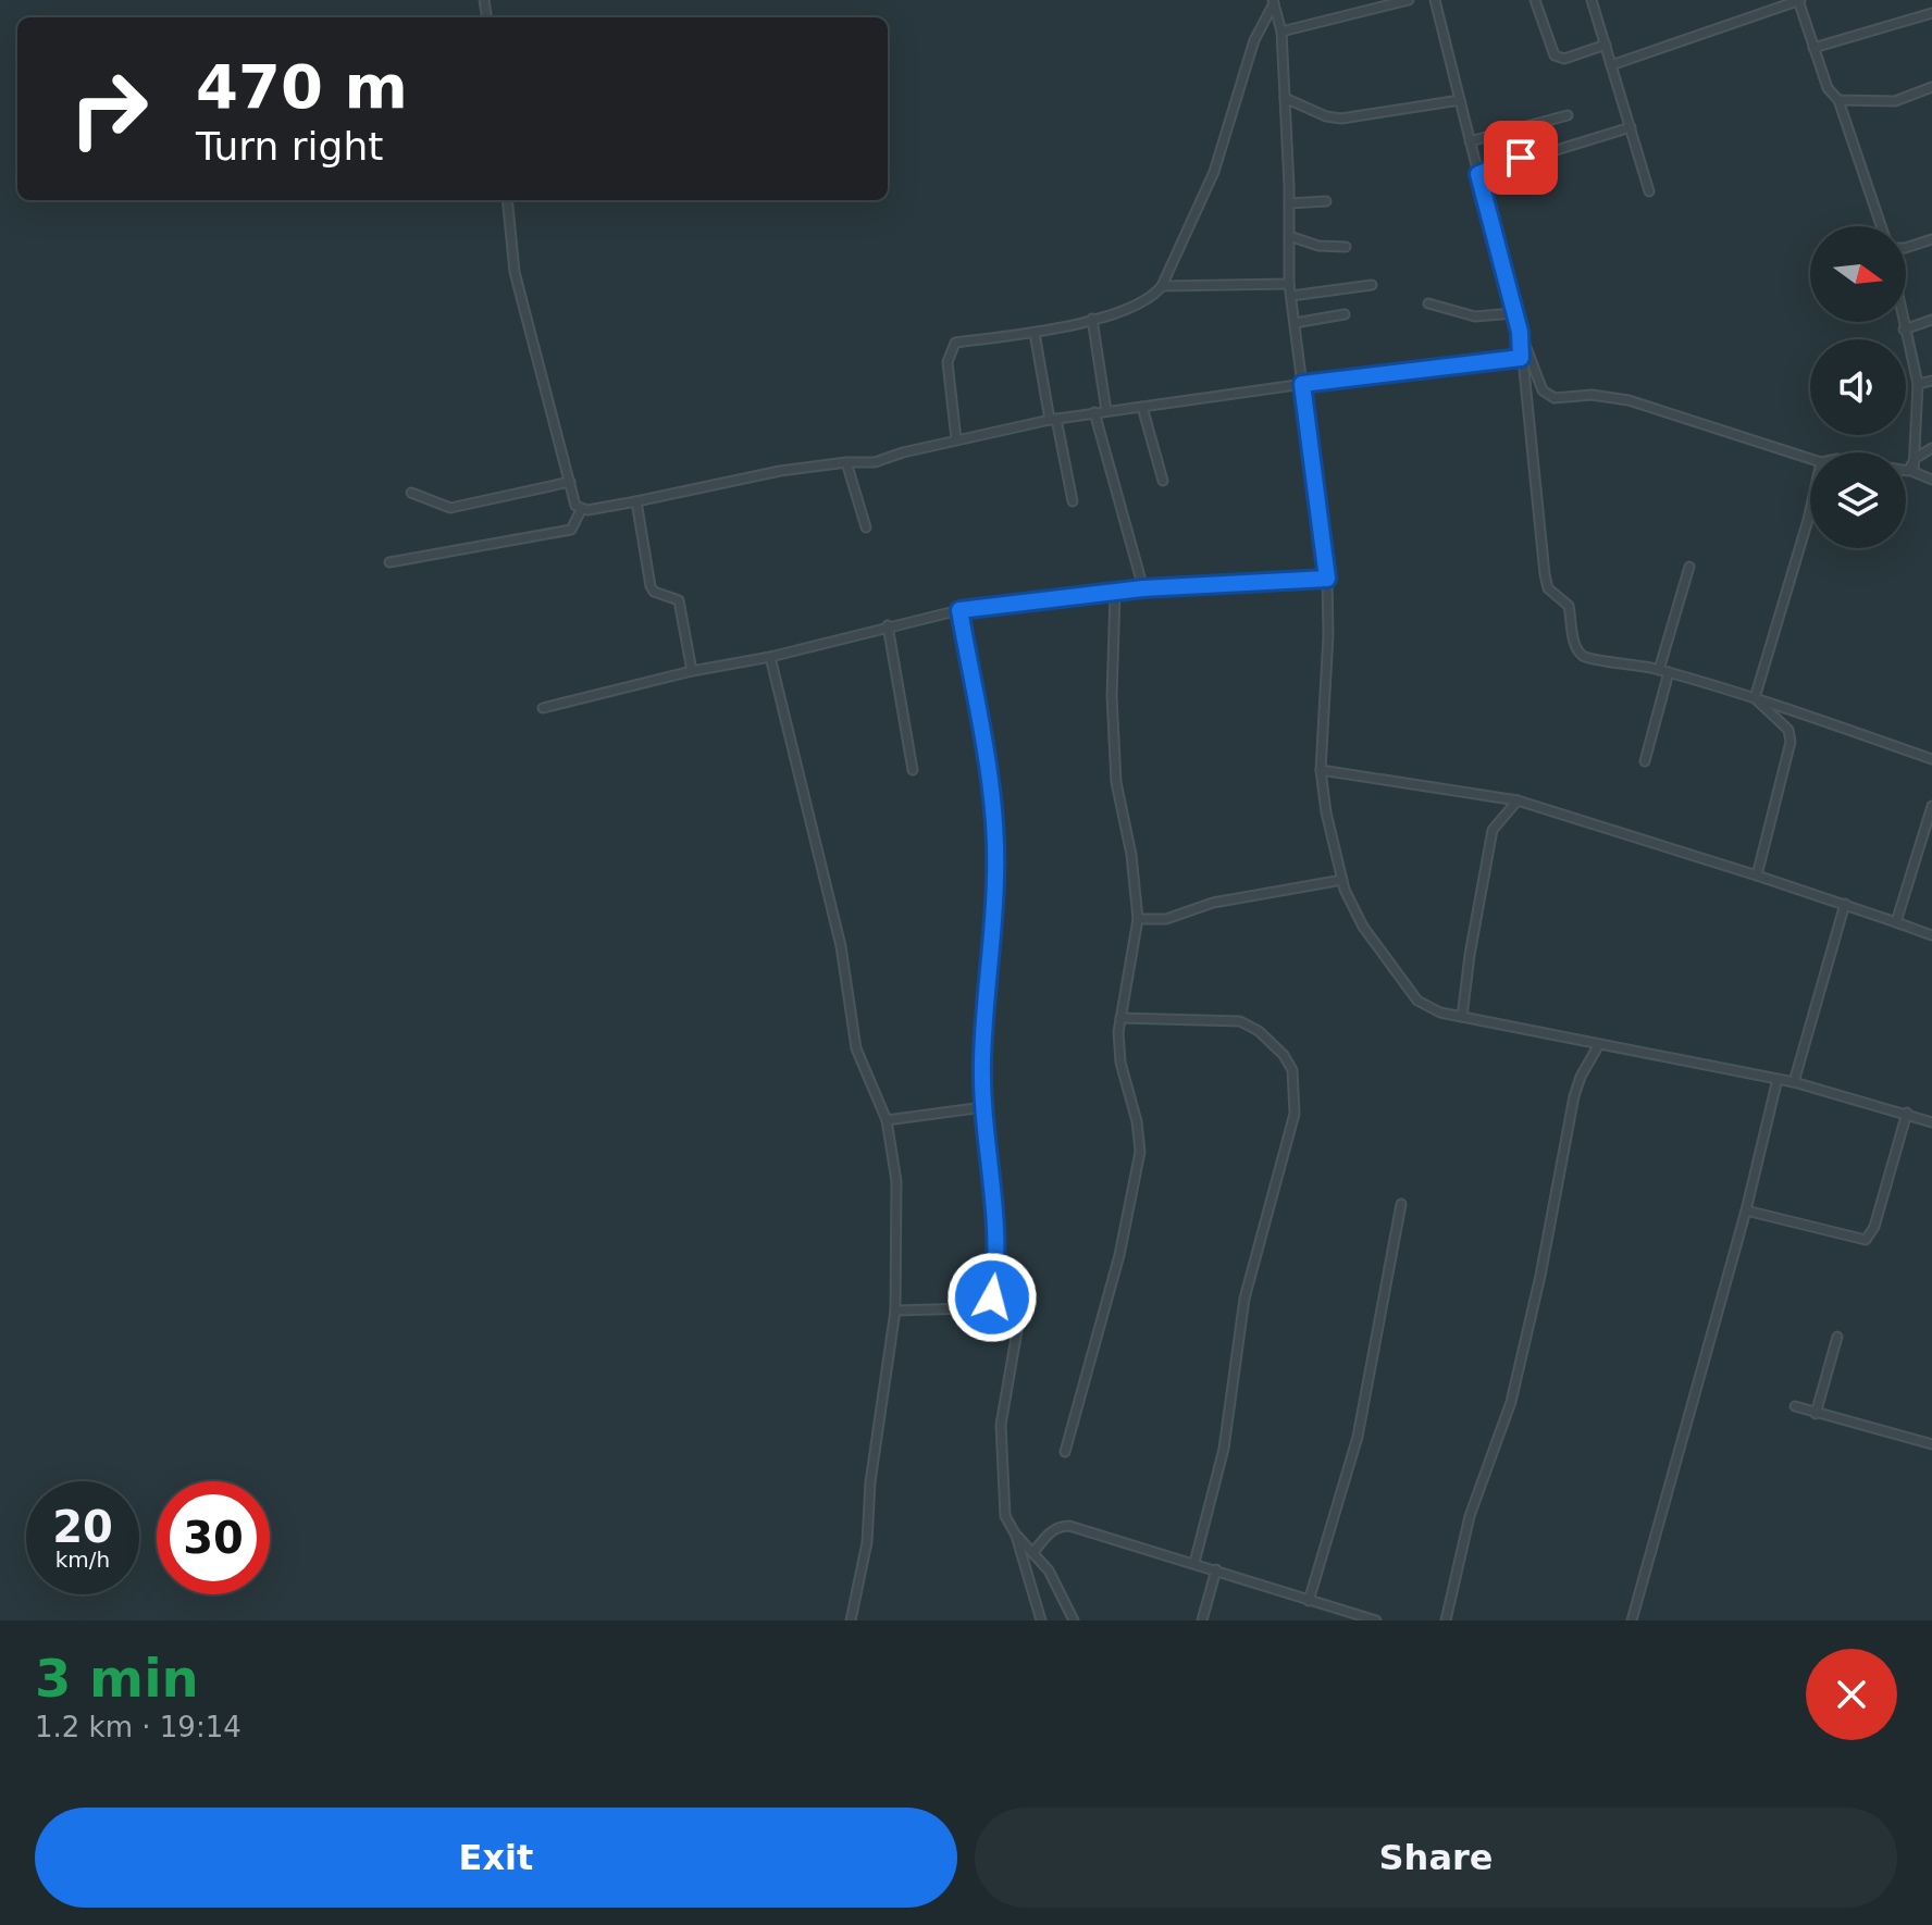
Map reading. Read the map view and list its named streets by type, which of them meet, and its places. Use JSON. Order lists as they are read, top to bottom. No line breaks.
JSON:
{"north":"right","page":{"turn":["470 m","Turn right"],"speed":"20 km/h","limit":"30","heading":["3 min","1.2 km · 19:14"],"buttons":["Exit","Share"]}}
